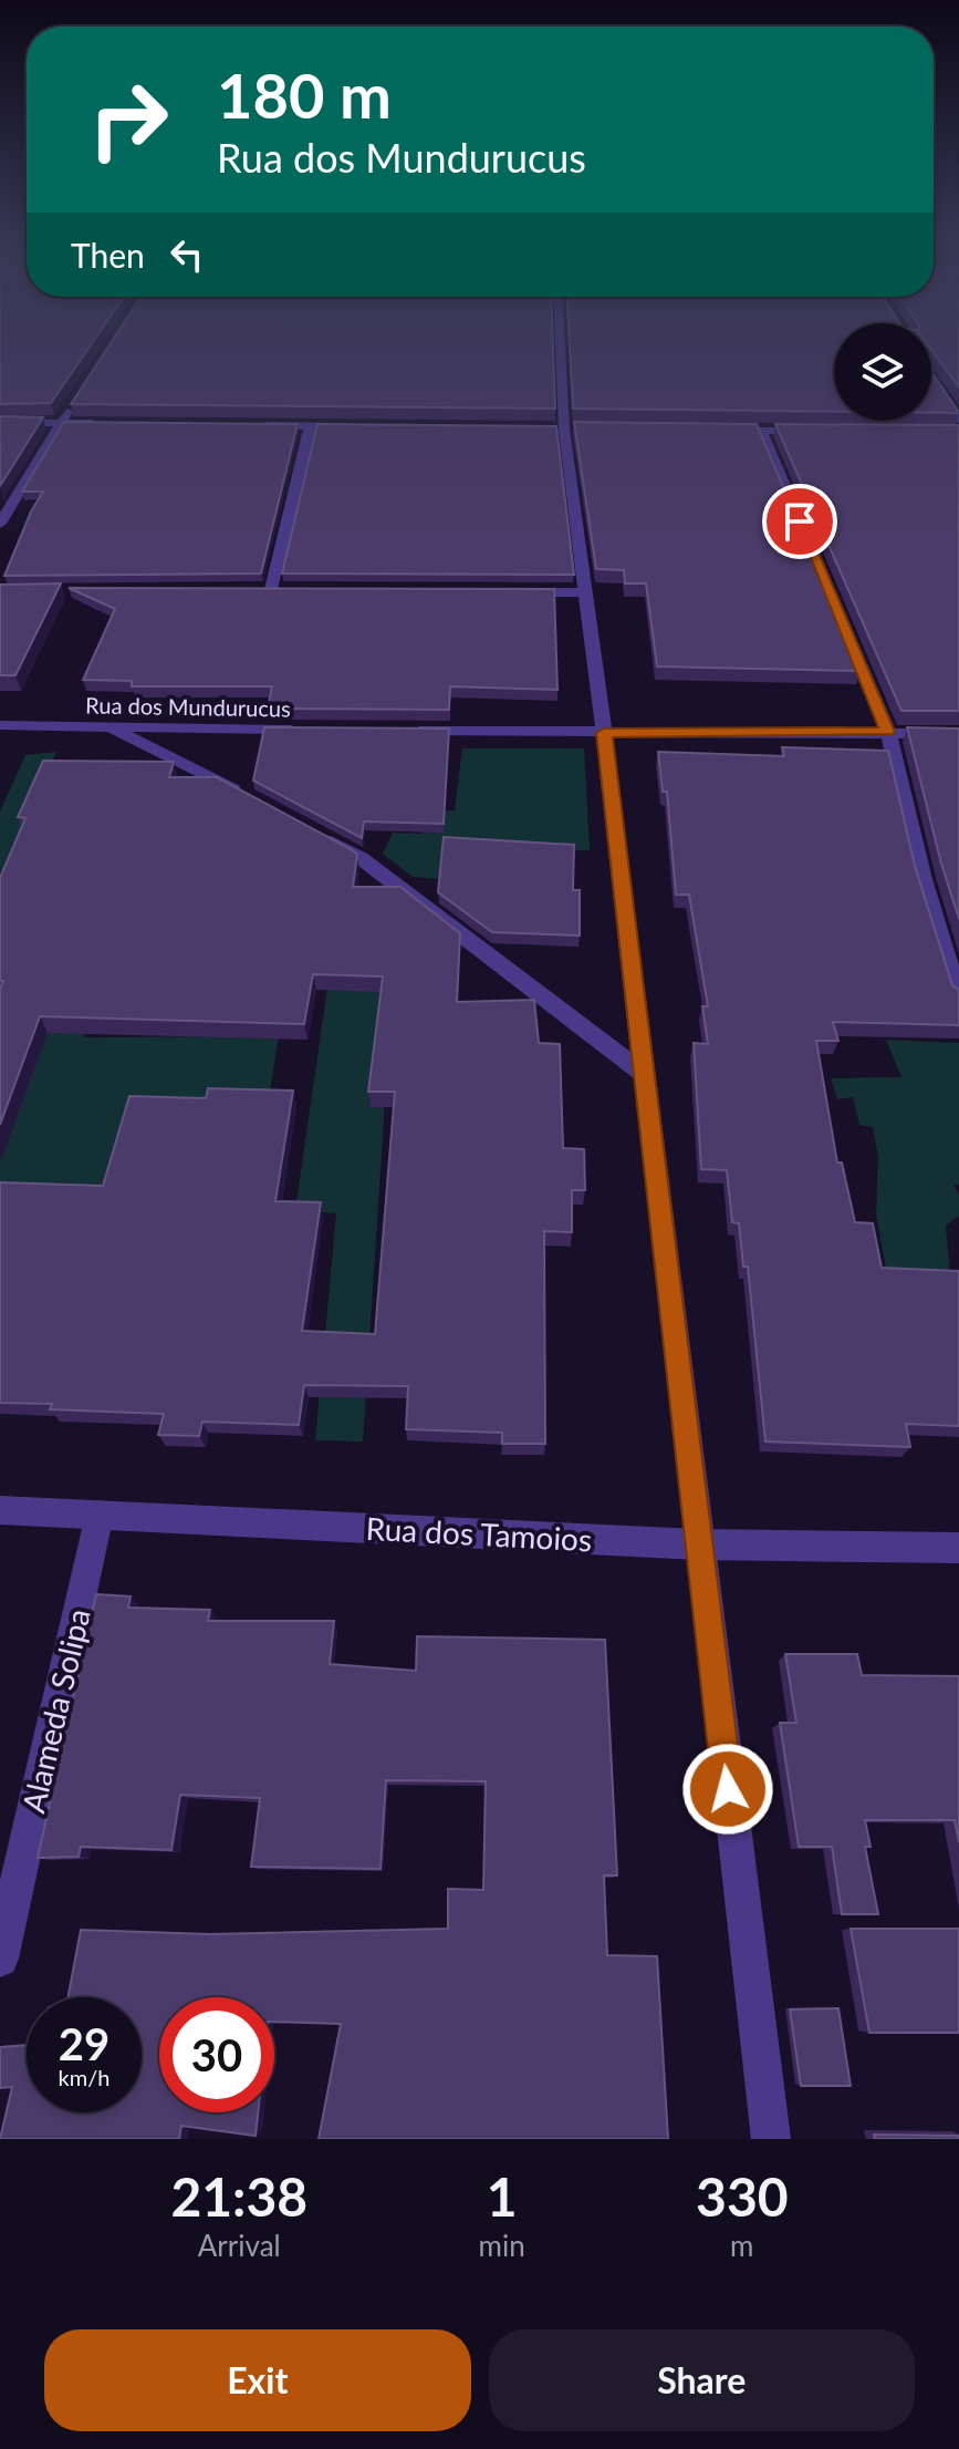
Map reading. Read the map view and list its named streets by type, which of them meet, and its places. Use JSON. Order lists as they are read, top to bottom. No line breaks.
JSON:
{"streets":{"street":["Rua dos Mundurucus","Rua dos Tamoios","Alameda Solipa"]},"crossings":[["Rua dos Tamoios","Alameda Solipa"]],"page":{"turn":["180 m","Rua dos Mundurucus"],"then":"Then","speed":"29 km/h","limit":"30","eta":["21:38","Arrival","1","min","330","m"],"buttons":["Exit","Share"]}}
